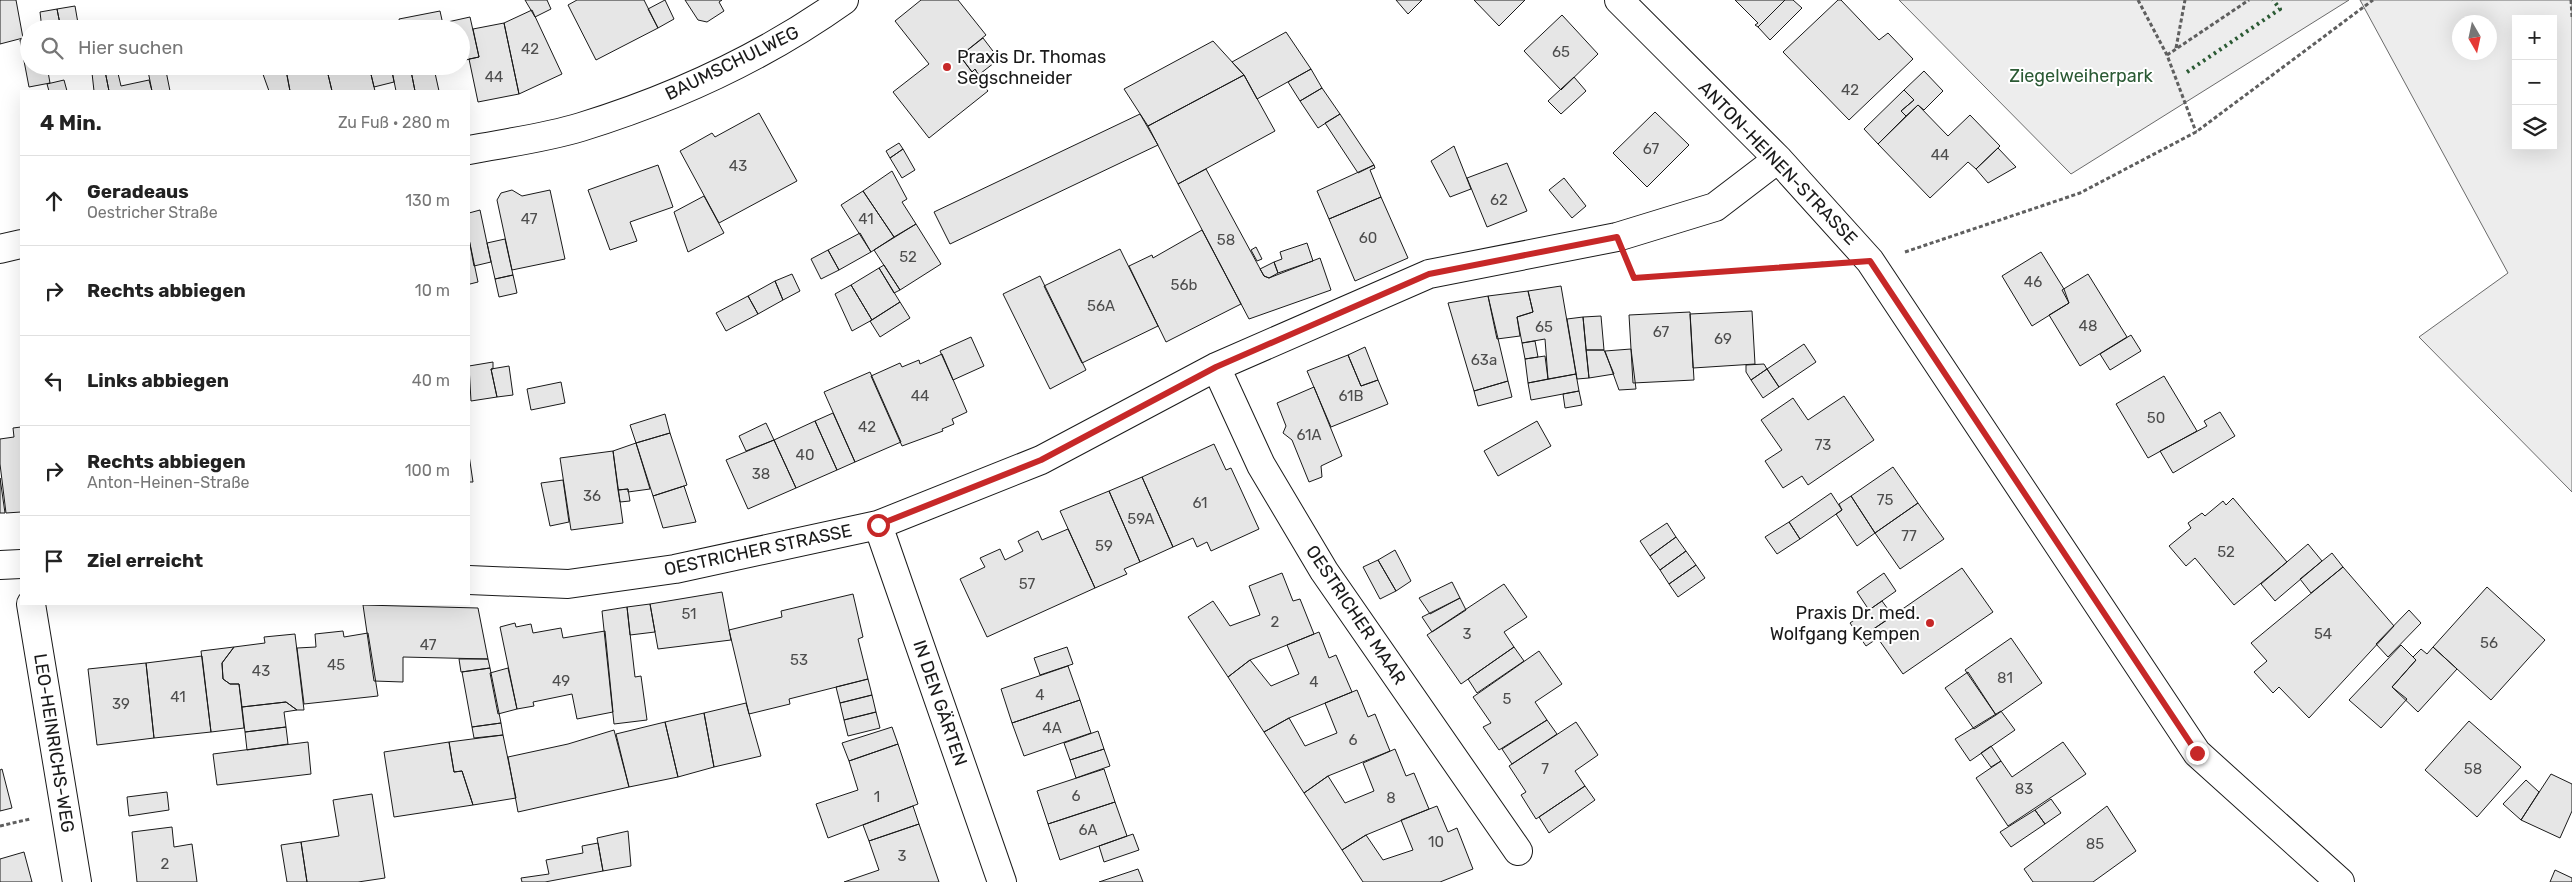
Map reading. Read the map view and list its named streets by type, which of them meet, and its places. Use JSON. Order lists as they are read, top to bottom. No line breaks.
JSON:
{"streets":{"street":["BAUMSCHULWEG","ANTON-HEINEN-STRASSE","OESTRICHER STRASSE","OESTRICHER MAAR","IN DEN GÄRTEN","LEO-HEINRICHS-WEG"]},"crossings":[["ANTON-HEINEN-STRASSE","OESTRICHER STRASSE"],["OESTRICHER STRASSE","OESTRICHER MAAR"],["OESTRICHER STRASSE","IN DEN GÄRTEN"]],"parks":["Ziegelweiherpark"],"places":["Praxis Dr. Thomas Segschneider","Praxis Dr. med. Wolfgang Kempen"],"house_numbers":["42","65","44","42","67","44","43","62","47","41","60","58","52","46","56b","56A","48","65","67","69","63a","44","61B","50","42","61A","73","40","38","36","75","61","59A","77","59","52","57","51","2","3","54","56","47","53","45","43","81","49","4","4","41","5","39","4A","6","7","58","83","6","1","8","6A","10","85","3","2"],"north":"bottom","page":{"map_buttons":["+","−"],"search":"Hier suchen","heading":["4 Min.","Zu Fuß · 280 m"],"list":[["Geradeaus","Oestricher Straße","130 m"],["Rechts abbiegen","10 m"],["Links abbiegen","40 m"],["Rechts abbiegen","Anton-Heinen-Straße","100 m"],"Ziel erreicht"]}}
